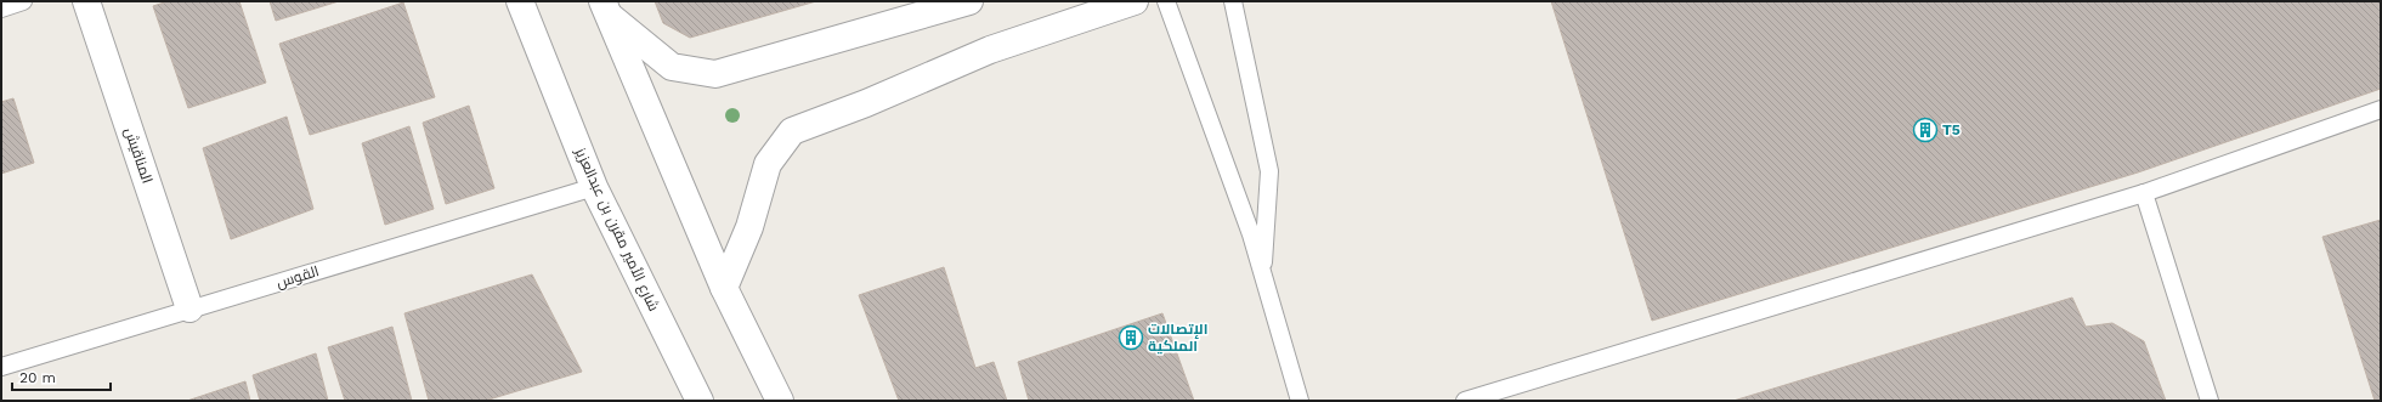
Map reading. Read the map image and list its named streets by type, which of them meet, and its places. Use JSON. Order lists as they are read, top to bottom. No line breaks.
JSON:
{"streets":{"street":["المناقيش","شارع الأمير مقرن بن عبدالعزيز"],"lane":["القوس"]},"crossings":[["المناقيش","القوس"],["شارع الأمير مقرن بن عبدالعزيز","القوس"]],"places":{"building":["T5","الإتصالات الملكية"]},"scale_bar":"20 m"}
